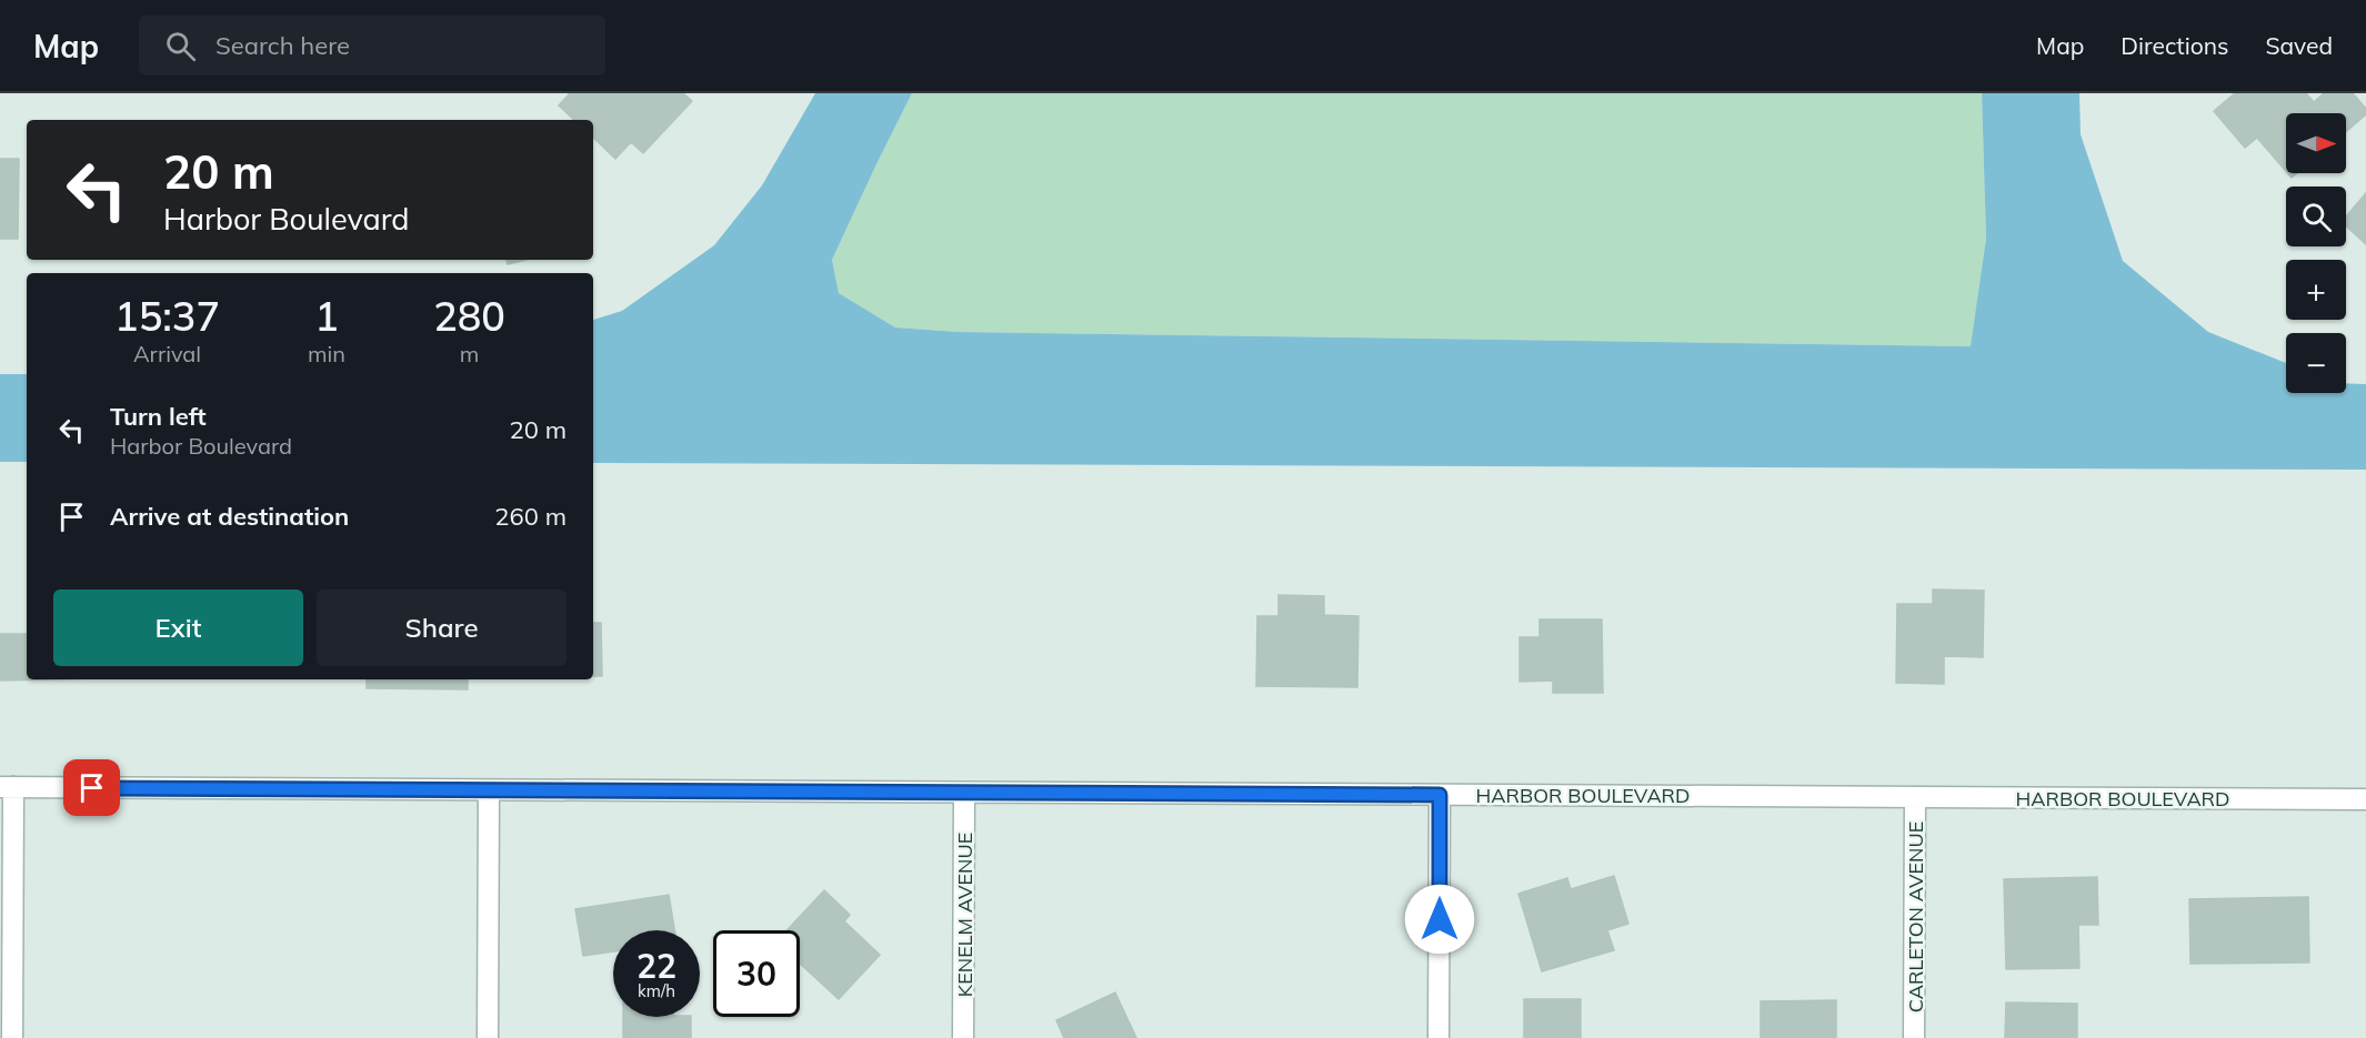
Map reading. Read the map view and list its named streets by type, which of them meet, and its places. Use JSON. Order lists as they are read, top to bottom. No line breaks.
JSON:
{"streets":{"street":["HARBOR BOULEVARD","KENELM AVENUE","CARLETON AVENUE"]},"crossings":[["HARBOR BOULEVARD","KENELM AVENUE"],["HARBOR BOULEVARD","CARLETON AVENUE"]],"north":"right","page":{"header":"Map","search":"Search here","nav":["Map","Directions","Saved"],"map_buttons":["+","−"],"turn":["20 m","Harbor Boulevard"],"eta":["15:37","Arrival","1","min","280","m"],"list":[{"name":"Turn left","note":"Harbor Boulevard","value":"20 m"},{"name":"Arrive at destination","value":"260 m"}],"buttons":["Exit","Share"],"speed":"22 km/h","limit":"30"}}
